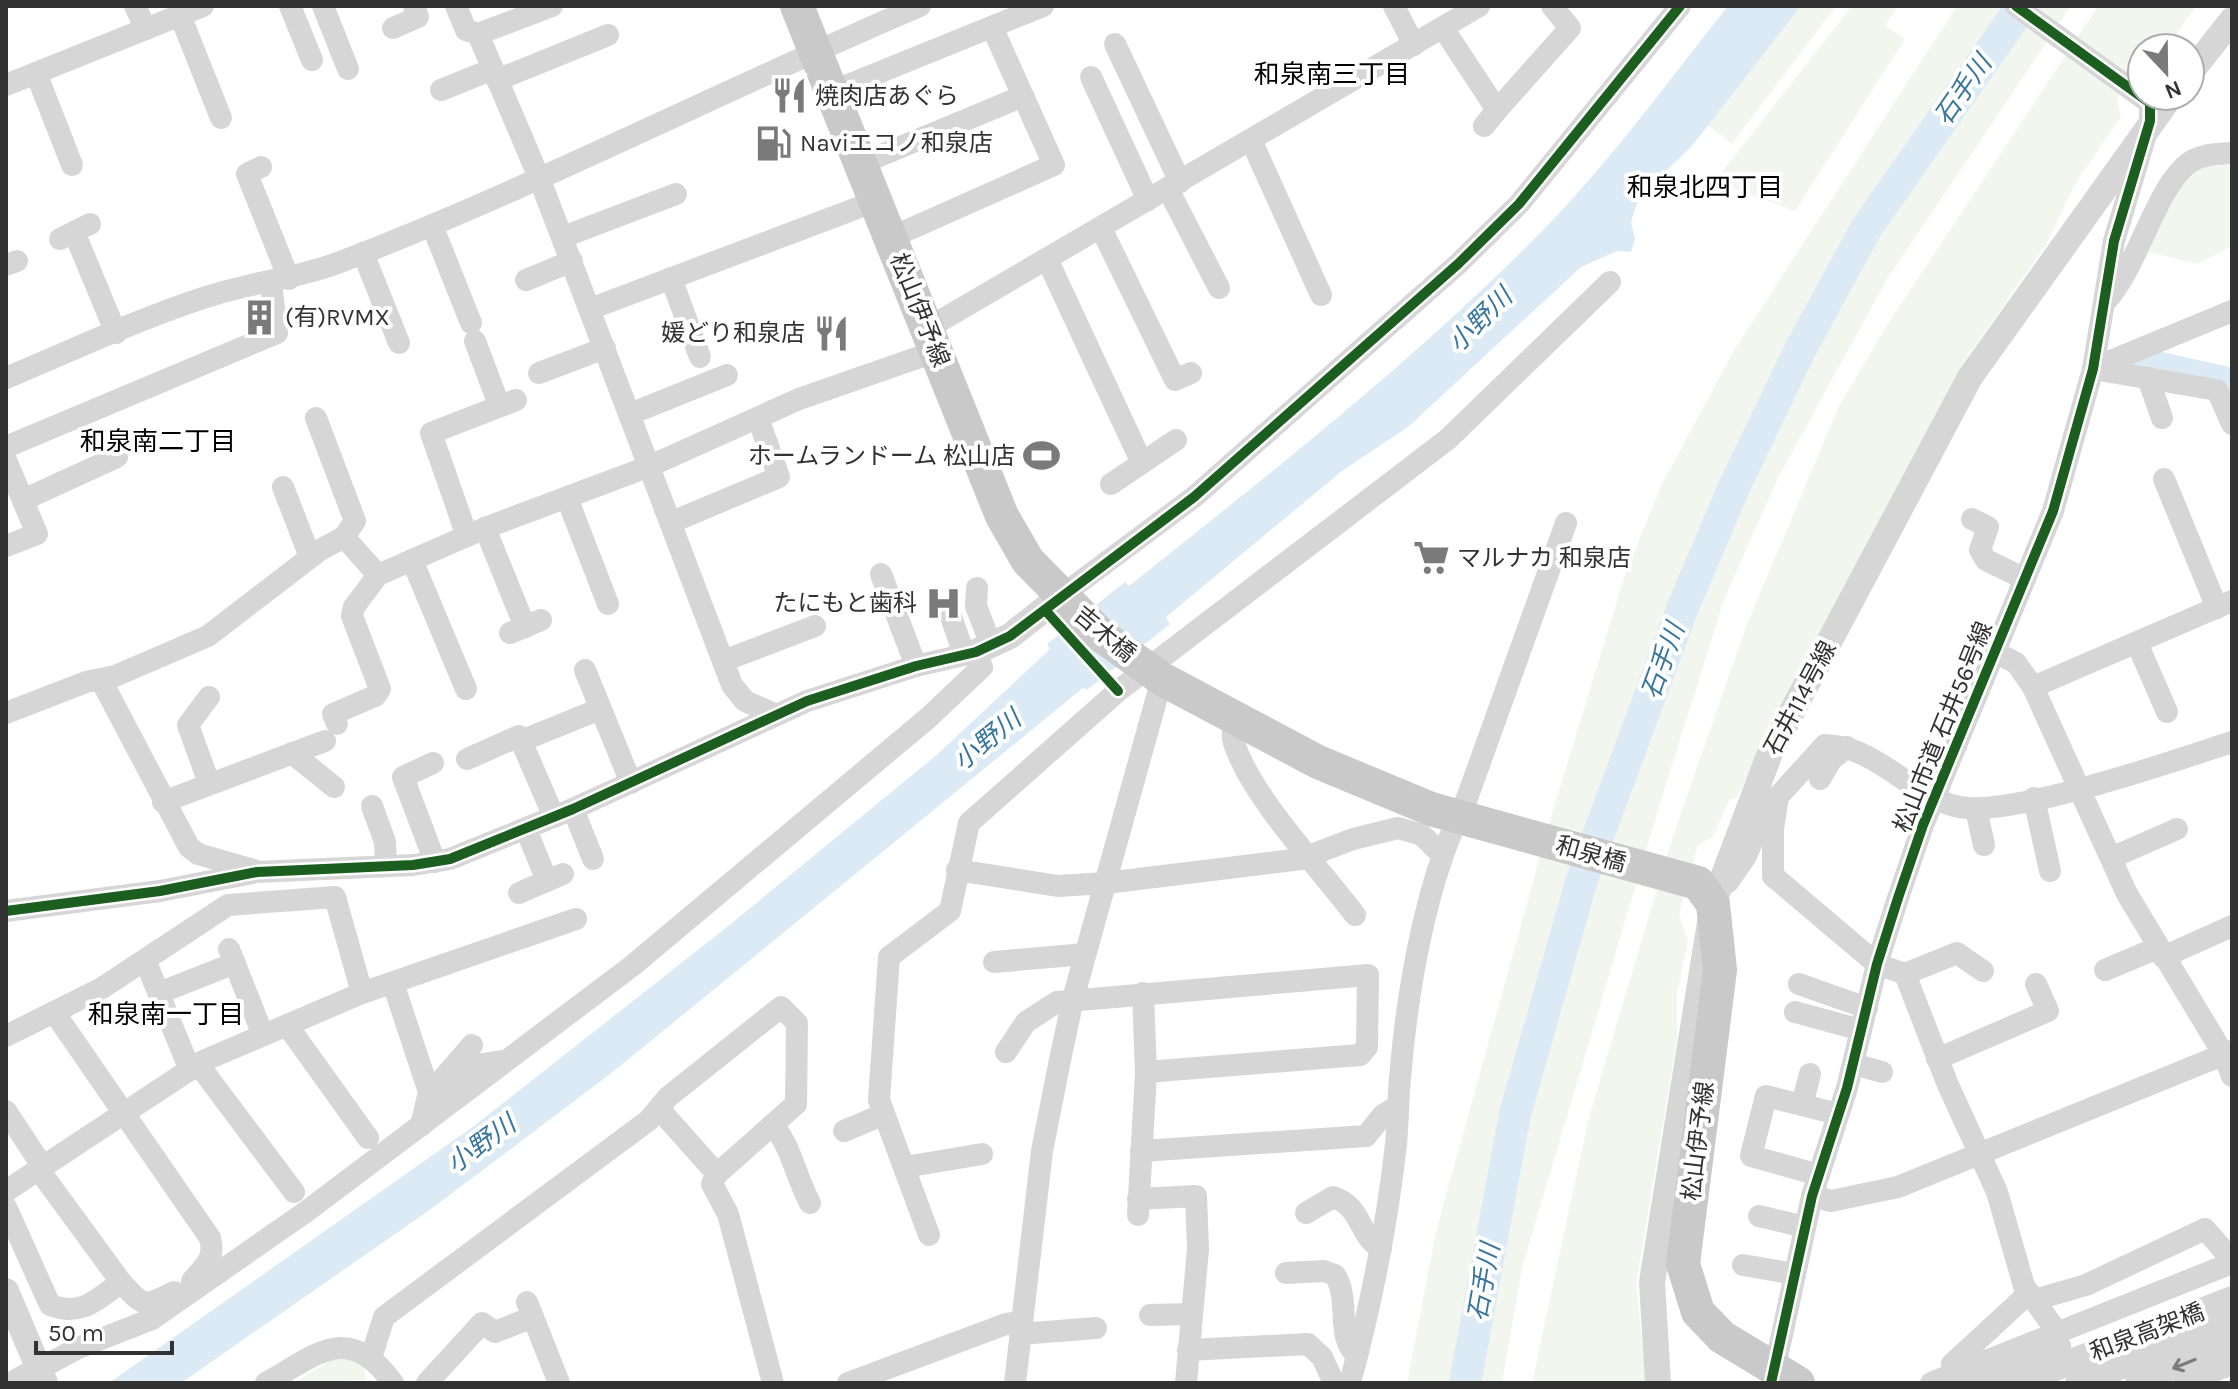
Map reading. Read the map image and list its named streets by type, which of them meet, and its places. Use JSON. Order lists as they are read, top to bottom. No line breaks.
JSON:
{"streets":{"main road":["松山伊予線","吉木橋","和泉橋"],"street":["石井114号線","松山市道 石井56号線","和泉高架橋"]},"crossings":[["松山伊予線","吉木橋"],["松山伊予線","石井114号線"],["松山伊予線","松山市道 石井56号線"],["松山伊予線","和泉橋"],["石井114号線","松山市道 石井56号線"],["石井114号線","和泉橋"]],"districts":["和泉南三丁目","和泉北四丁目","和泉南二丁目","和泉南一丁目"],"water":["石手川","小野川"],"places":{"restaurant":["焼肉店あぐら","媛どり和泉店"],"fuel station":["Naviエコノ和泉店"],"building":["(有)RVMX"],"sports":["ホームランドーム 松山店"],"supermarket":["マルナカ 和泉店"],"hospital":["たにもと歯科"]},"scale_bar":"50 m","north":"bottom"}
